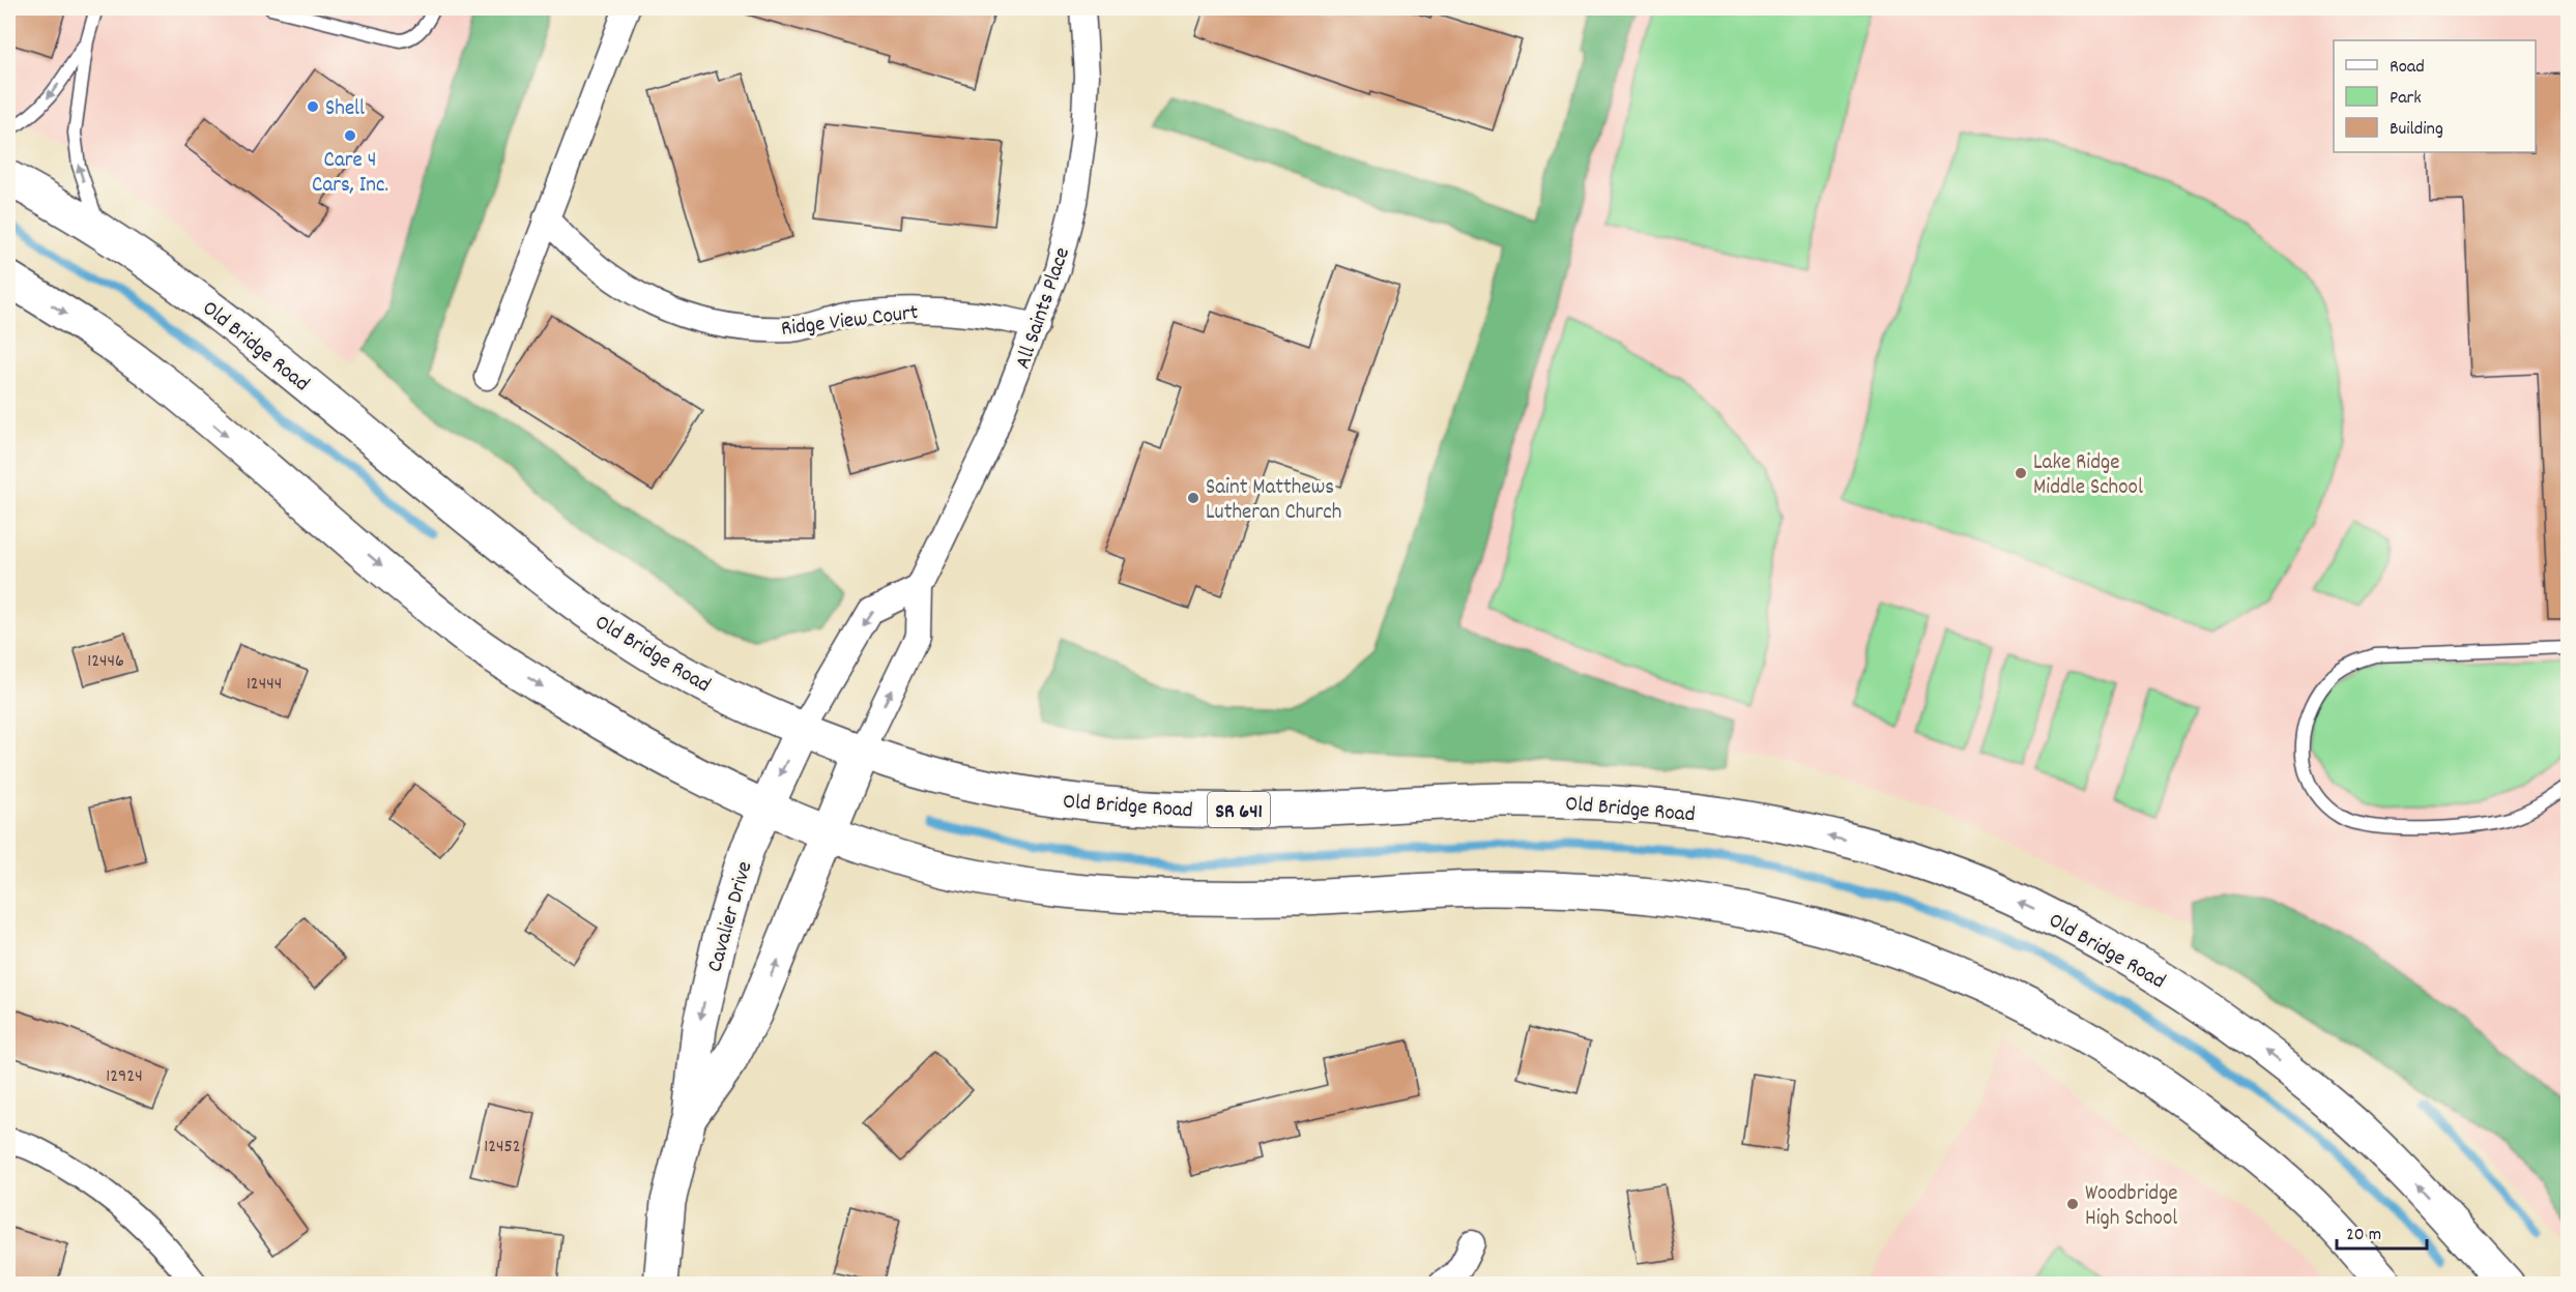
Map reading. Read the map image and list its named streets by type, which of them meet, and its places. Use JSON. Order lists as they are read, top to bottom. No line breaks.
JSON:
{"streets":{"main road":["Old Bridge Road","SR 641","Cavalier Drive"],"street":["All Saints Place","Ridge View Court"]},"crossings":[["All Saints Place","Ridge View Court"],["All Saints Place","Old Bridge Road"],["All Saints Place","Cavalier Drive"],["Old Bridge Road","Cavalier Drive"]],"places":["Shell","Care 4 Cars, Inc.","Lake Ridge Middle School","Saint Matthews Lutheran Church","Woodbridge High School"],"house_numbers":["12446","12444","12924","12452"],"legend":["Road","Park","Building"],"scale_bar":"20 m"}
